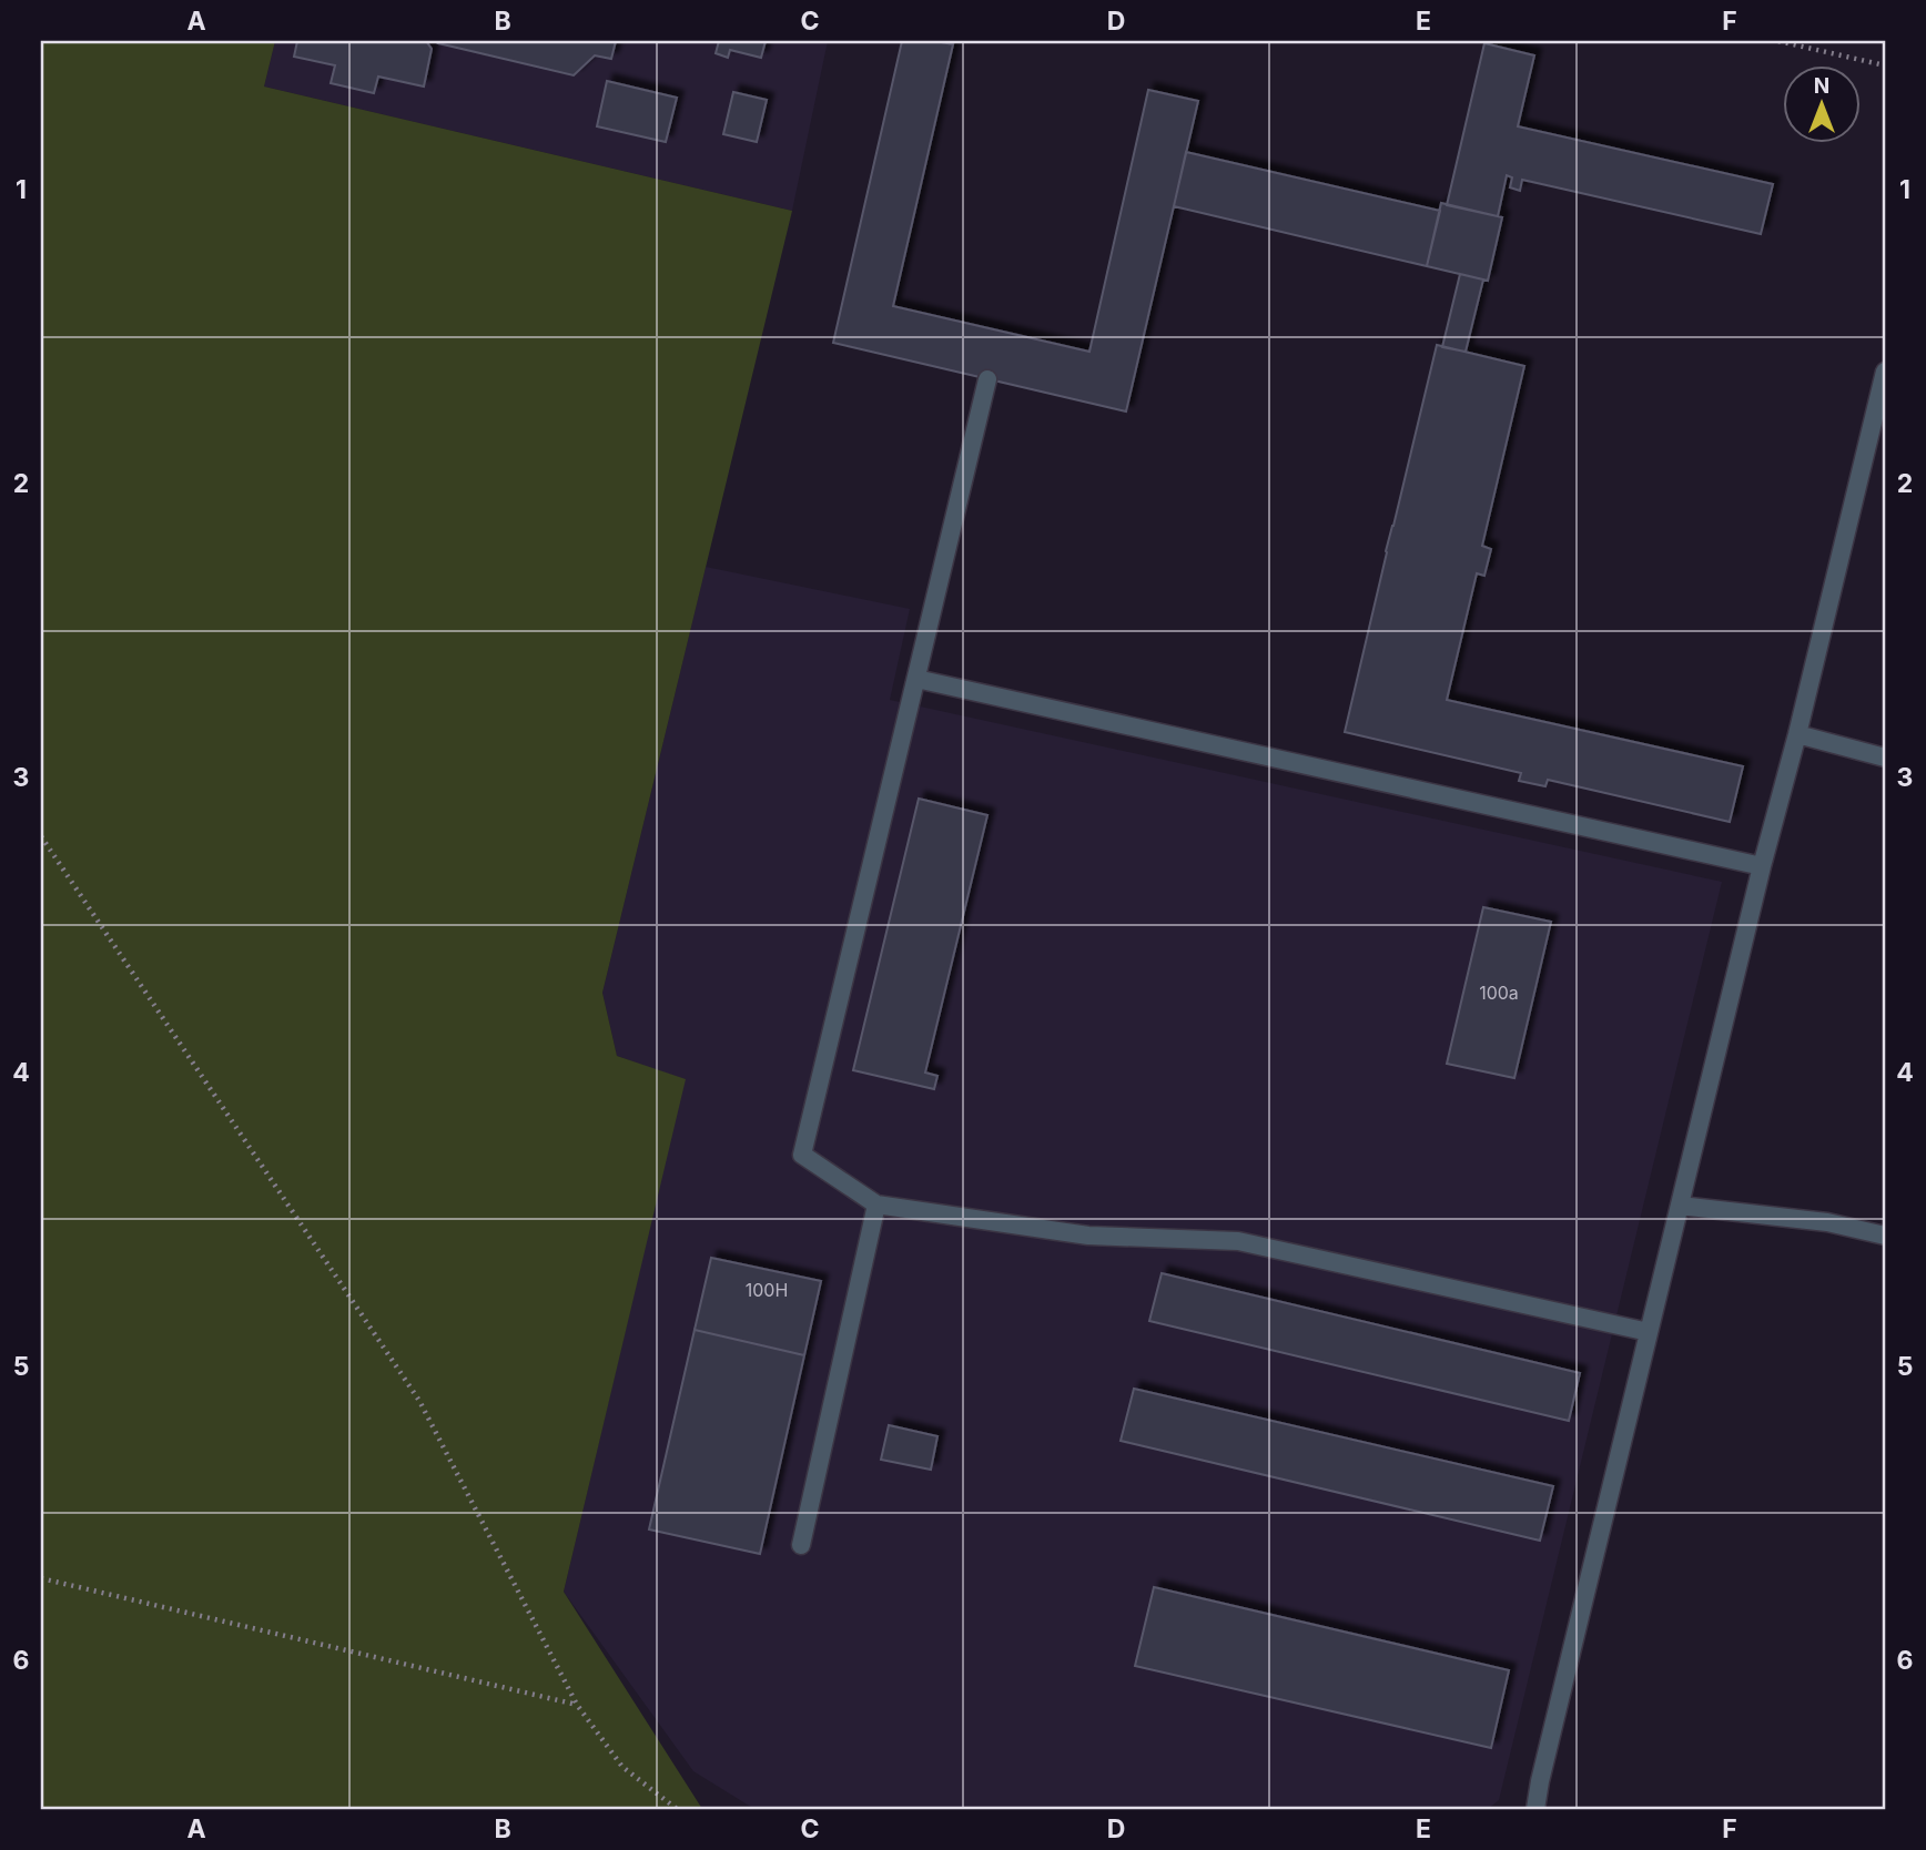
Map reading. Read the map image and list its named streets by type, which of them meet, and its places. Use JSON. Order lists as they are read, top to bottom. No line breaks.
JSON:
{"house_numbers":["100a","100H"],"north":"top","grid":{"columns":["A","B","C","D","E","F"],"rows":["1","2","3","4","5","6"]}}
